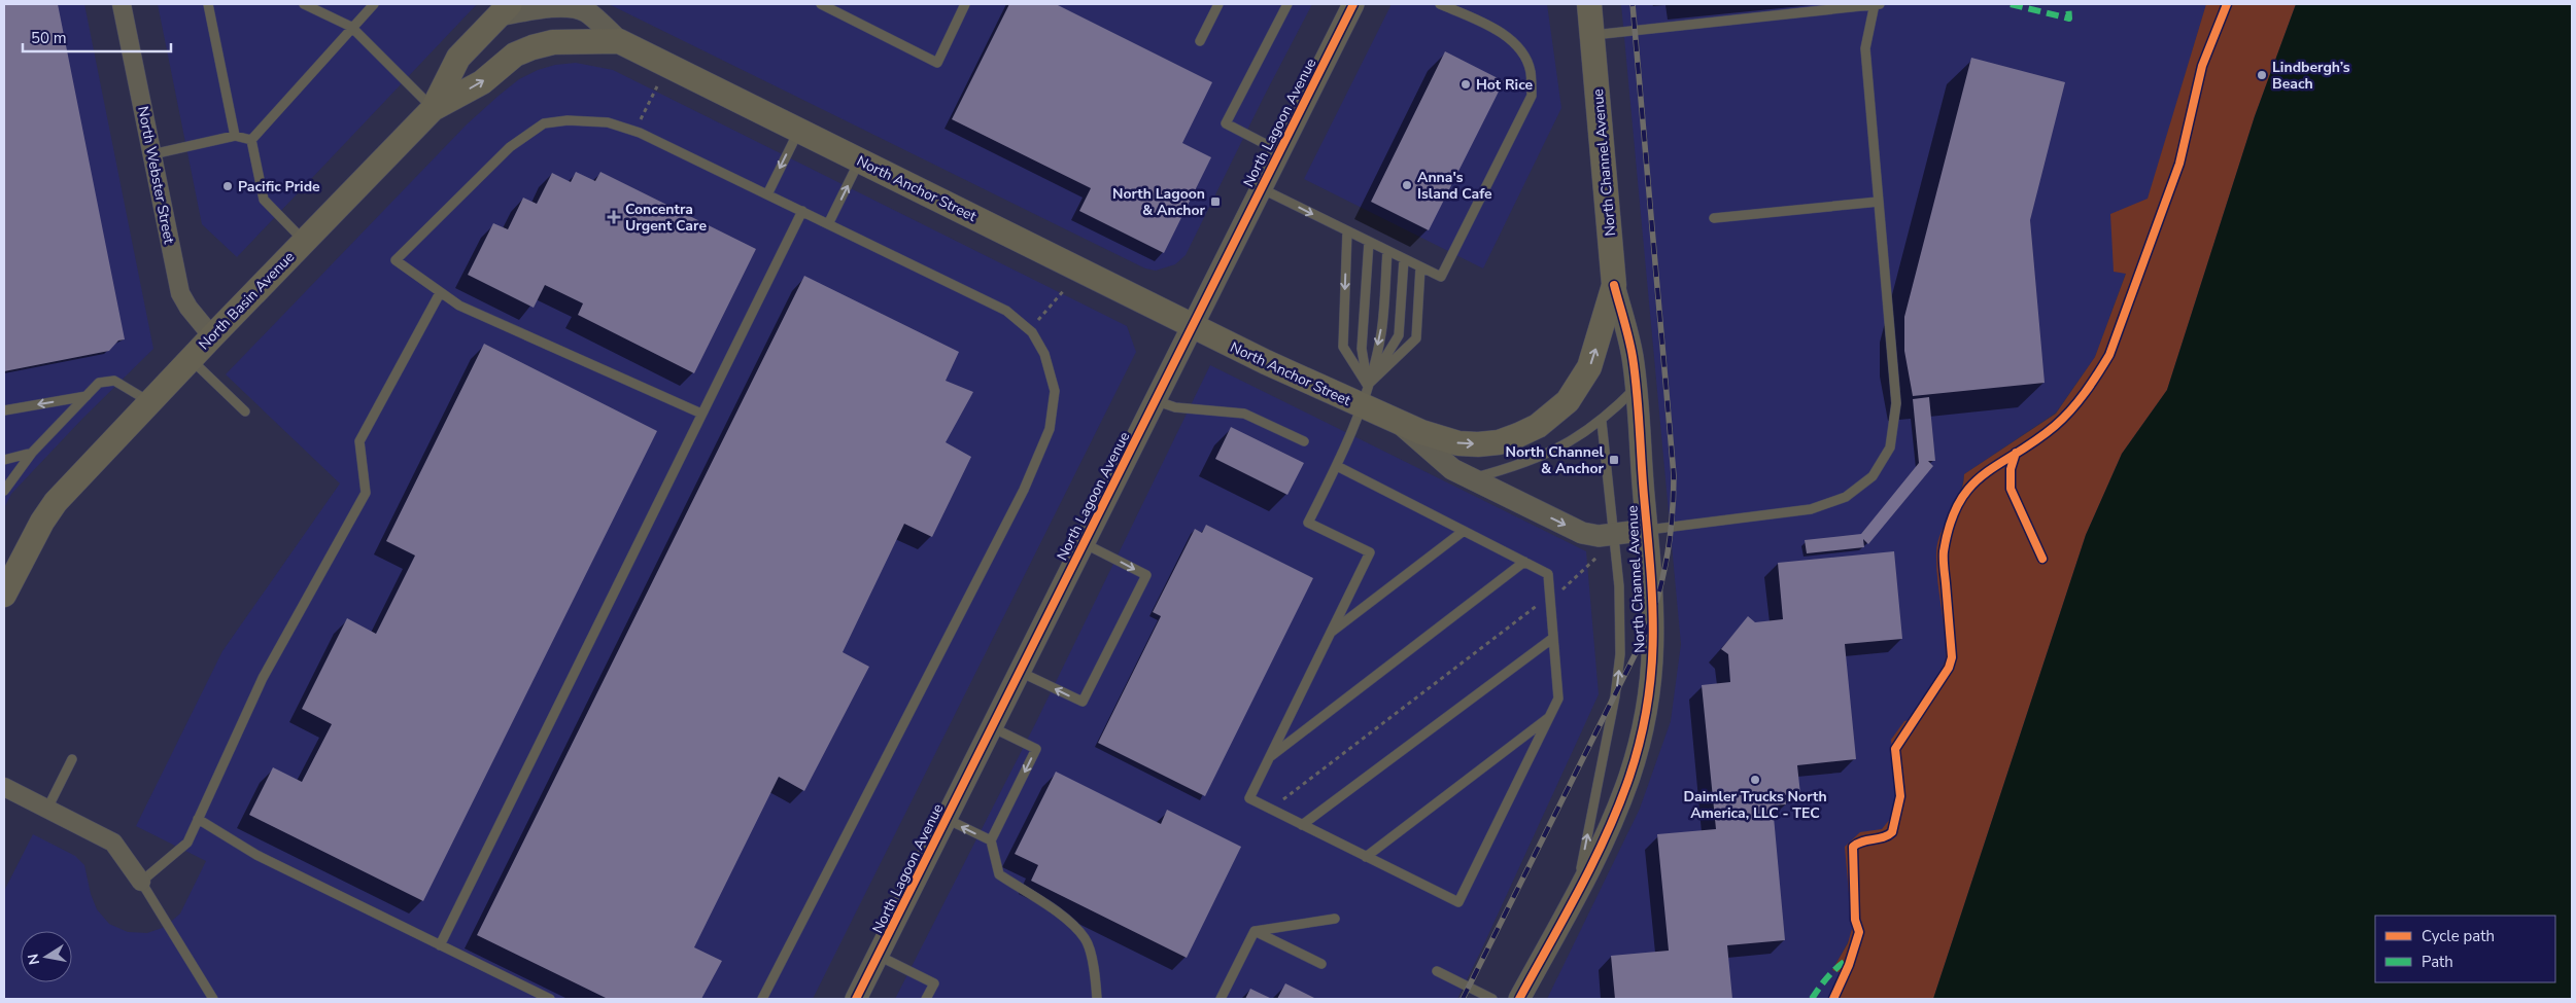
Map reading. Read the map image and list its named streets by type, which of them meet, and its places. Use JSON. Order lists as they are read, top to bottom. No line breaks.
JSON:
{"streets":{"main road":["North Channel Avenue","North Anchor Street","North Basin Avenue"],"street":["North Lagoon Avenue","North Webster Street"]},"crossings":[["North Lagoon Avenue","North Anchor Street"],["North Channel Avenue","North Anchor Street"],["North Webster Street","North Basin Avenue"],["North Anchor Street","North Basin Avenue"]],"places":{"other":["Lindbergh’s Beach","Hot Rice","Anna's Island Cafe","Pacific Pride","Daimler Trucks North America, LLC - TEC"],"transit":["North Lagoon & Anchor","North Channel & Anchor"],"health":["Concentra Urgent Care"]},"legend":["Cycle path","Path"],"scale_bar":"50 m","north":"left"}
